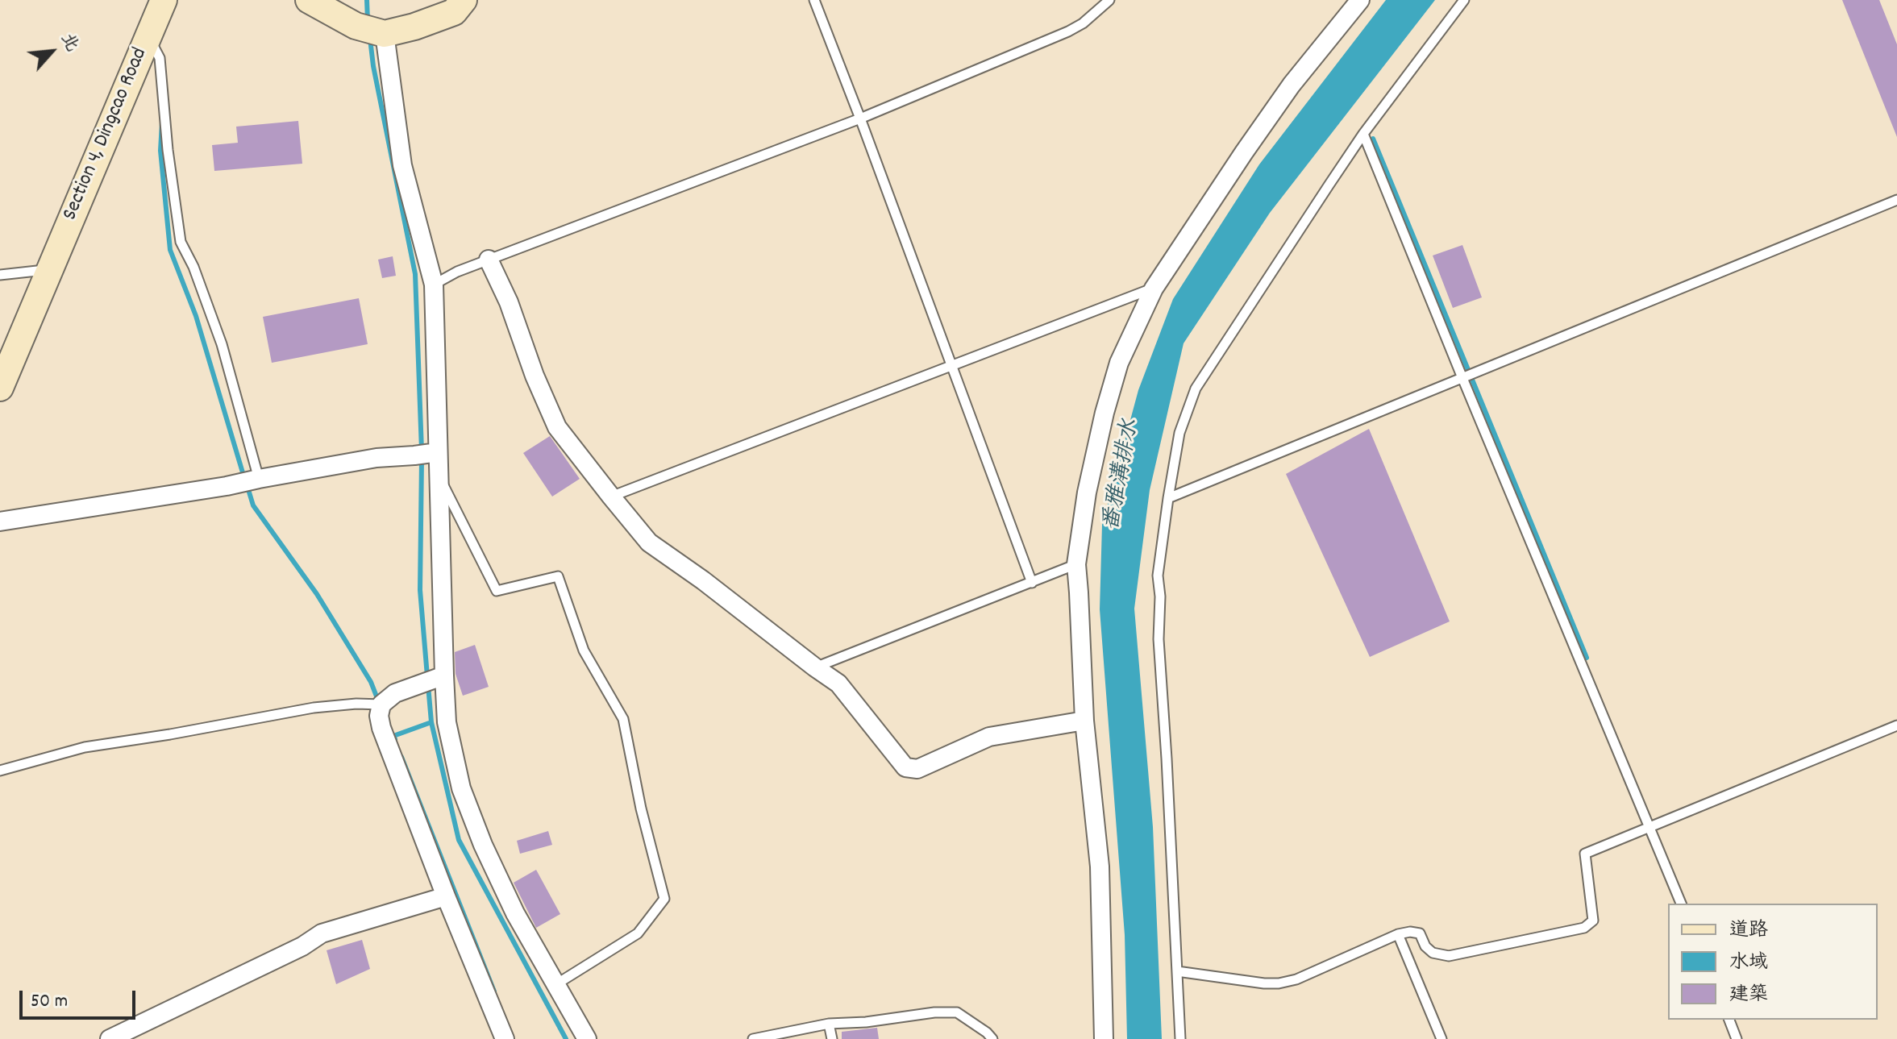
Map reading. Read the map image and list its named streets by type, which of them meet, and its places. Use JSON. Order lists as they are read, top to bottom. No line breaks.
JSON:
{"streets":{"street":["Section 4, Dingcao Road"]},"water":["番雅溝排水"],"legend":["道路","水域","建築"],"scale_bar":"50 m","north":"top right"}
